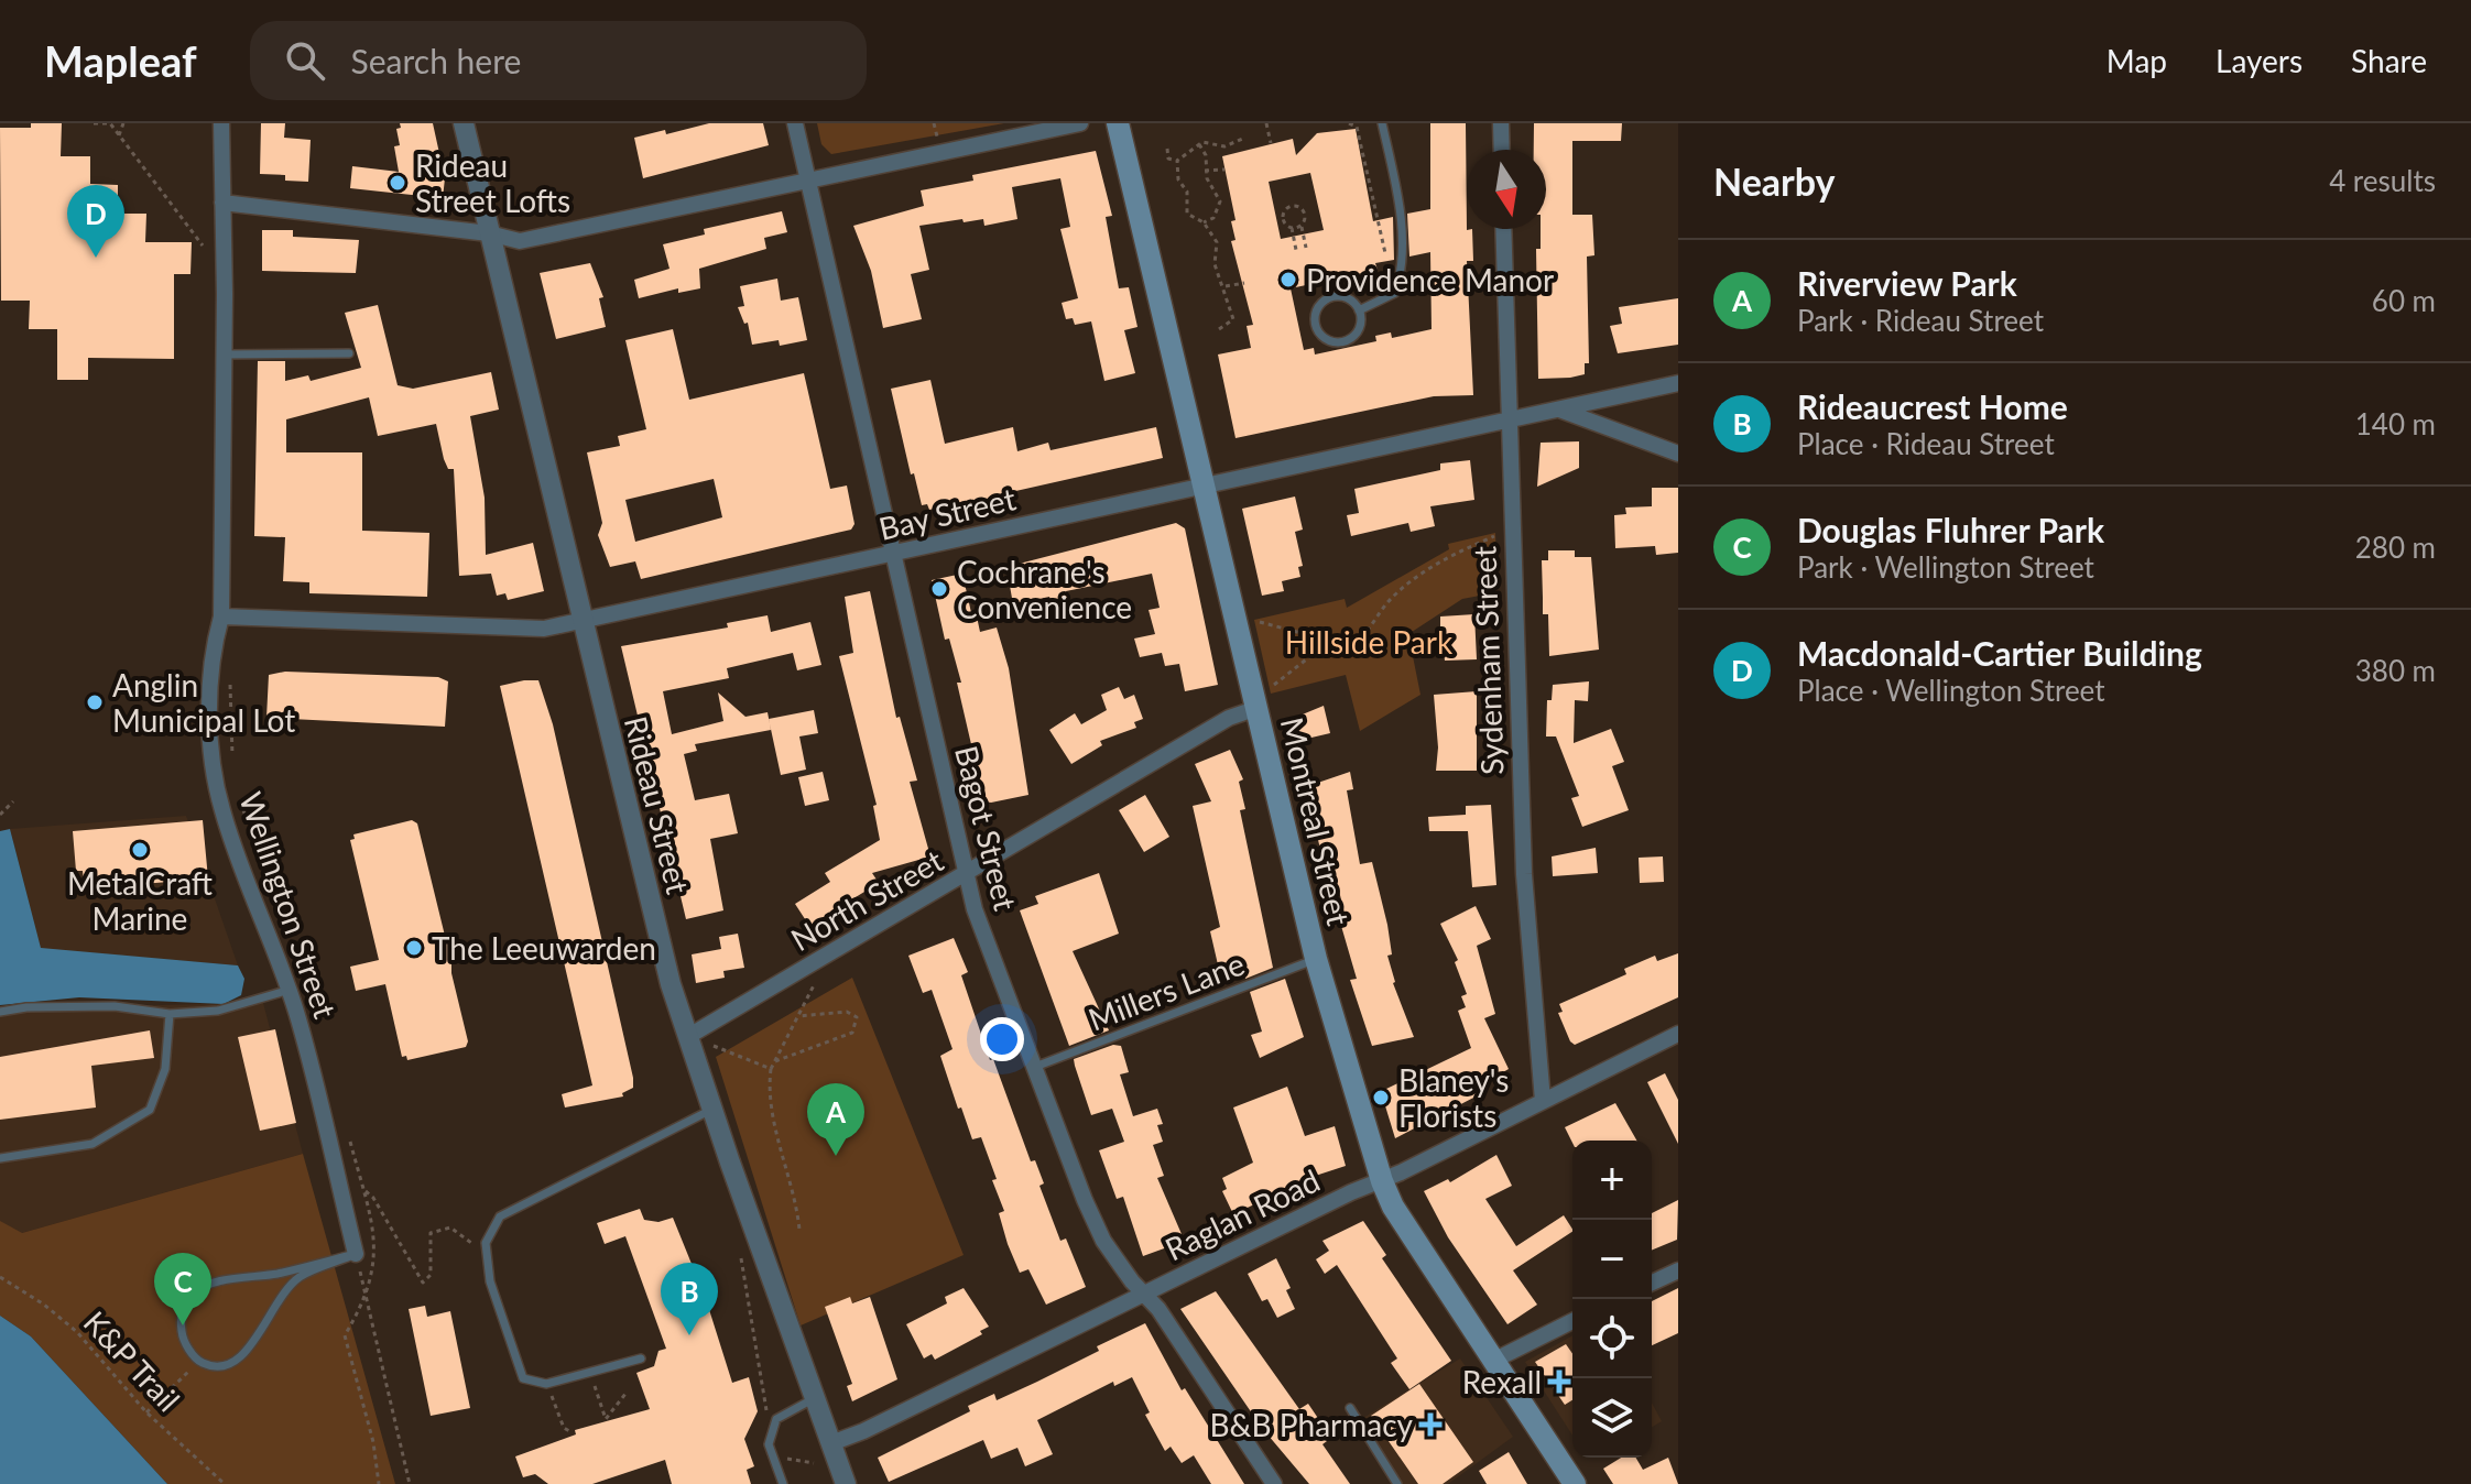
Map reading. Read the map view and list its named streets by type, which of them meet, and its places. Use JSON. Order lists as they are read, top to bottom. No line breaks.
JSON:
{"streets":{"main road":["Montreal Street"],"street":["Bay Street","Sydenham Street","Rideau Street","Bagot Street","North Street","Wellington Street","Raglan Road"],"lane":["Millers Lane"],"path":["K&P Trail"]},"crossings":[["Bay Street","Sydenham Street"],["Bay Street","Rideau Street"],["Bay Street","Montreal Street"],["Bay Street","Bagot Street"],["Bay Street","Wellington Street"],["Sydenham Street","Raglan Road"],["Rideau Street","North Street"],["Rideau Street","Raglan Road"],["Montreal Street","North Street"],["Montreal Street","Millers Lane"],["Montreal Street","Raglan Road"],["Bagot Street","North Street"],["Bagot Street","Millers Lane"],["Bagot Street","Raglan Road"]],"parks":["Hillside Park"],"places":{"other":["Rideau Street Lofts","Providence Manor","Cochrane's Convenience","Anglin Municipal Lot","MetalCraft Marine","The Leeuwarden","Blaney's Florists"],"health":["Rexall","B&B Pharmacy"]},"north":"bottom","page":{"header":"Mapleaf","search":"Search here","nav":["Map","Layers","Share"],"heading":["Nearby","4 results"],"pins":["D","A","C","B"],"list":[{"mark":"A","name":"Riverview Park","note":"Park · Rideau Street","value":"60 m"},{"mark":"B","name":"Rideaucrest Home","note":"Place · Rideau Street","value":"140 m"},{"mark":"C","name":"Douglas Fluhrer Park","note":"Park · Wellington Street","value":"280 m"},{"mark":"D","name":"Macdonald-Cartier Building","note":"Place · Wellington Street","value":"380 m"}],"map_buttons":["+","−"]}}
